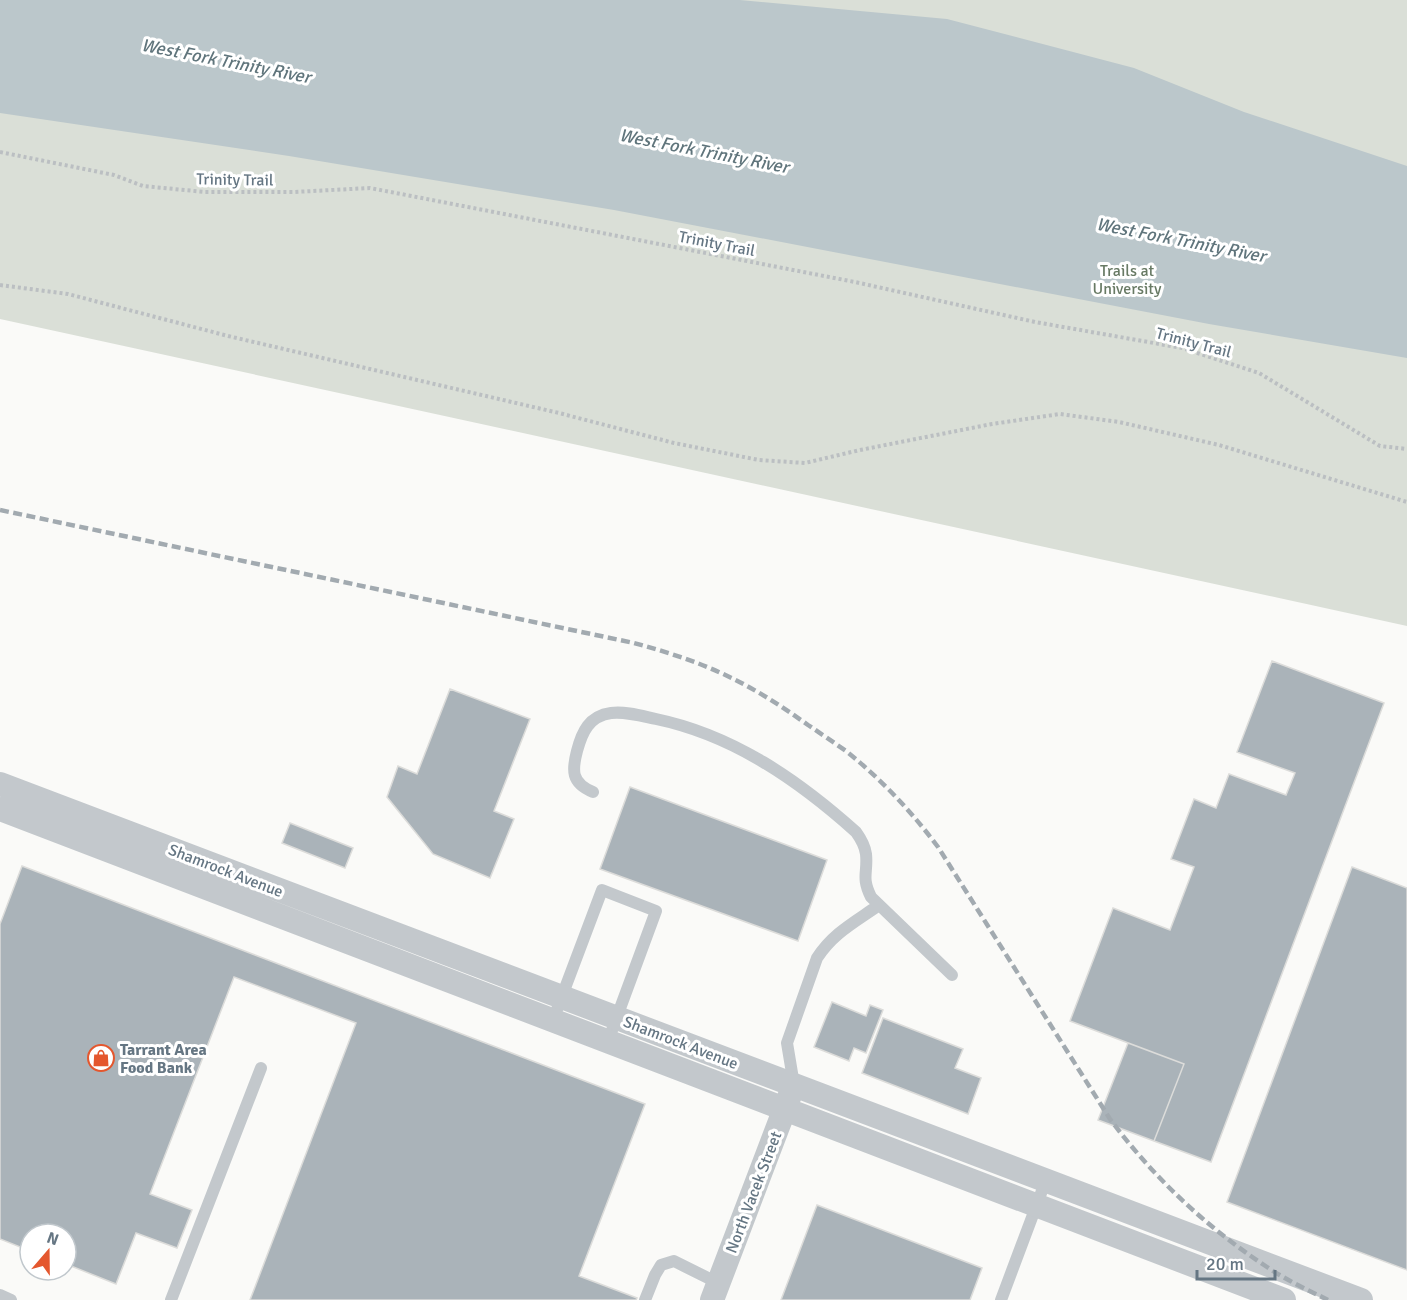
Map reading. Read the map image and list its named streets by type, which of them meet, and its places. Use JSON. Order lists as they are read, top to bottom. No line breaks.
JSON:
{"streets":{"street":["Shamrock Avenue","North Vacek Street"],"path":["Trinity Trail"]},"crossings":[["Shamrock Avenue","North Vacek Street"]],"water":["West Fork Trinity River"],"parks":["Trails at University"],"places":{"shop":["Tarrant Area Food Bank"]},"scale_bar":"20 m","north":"top"}
